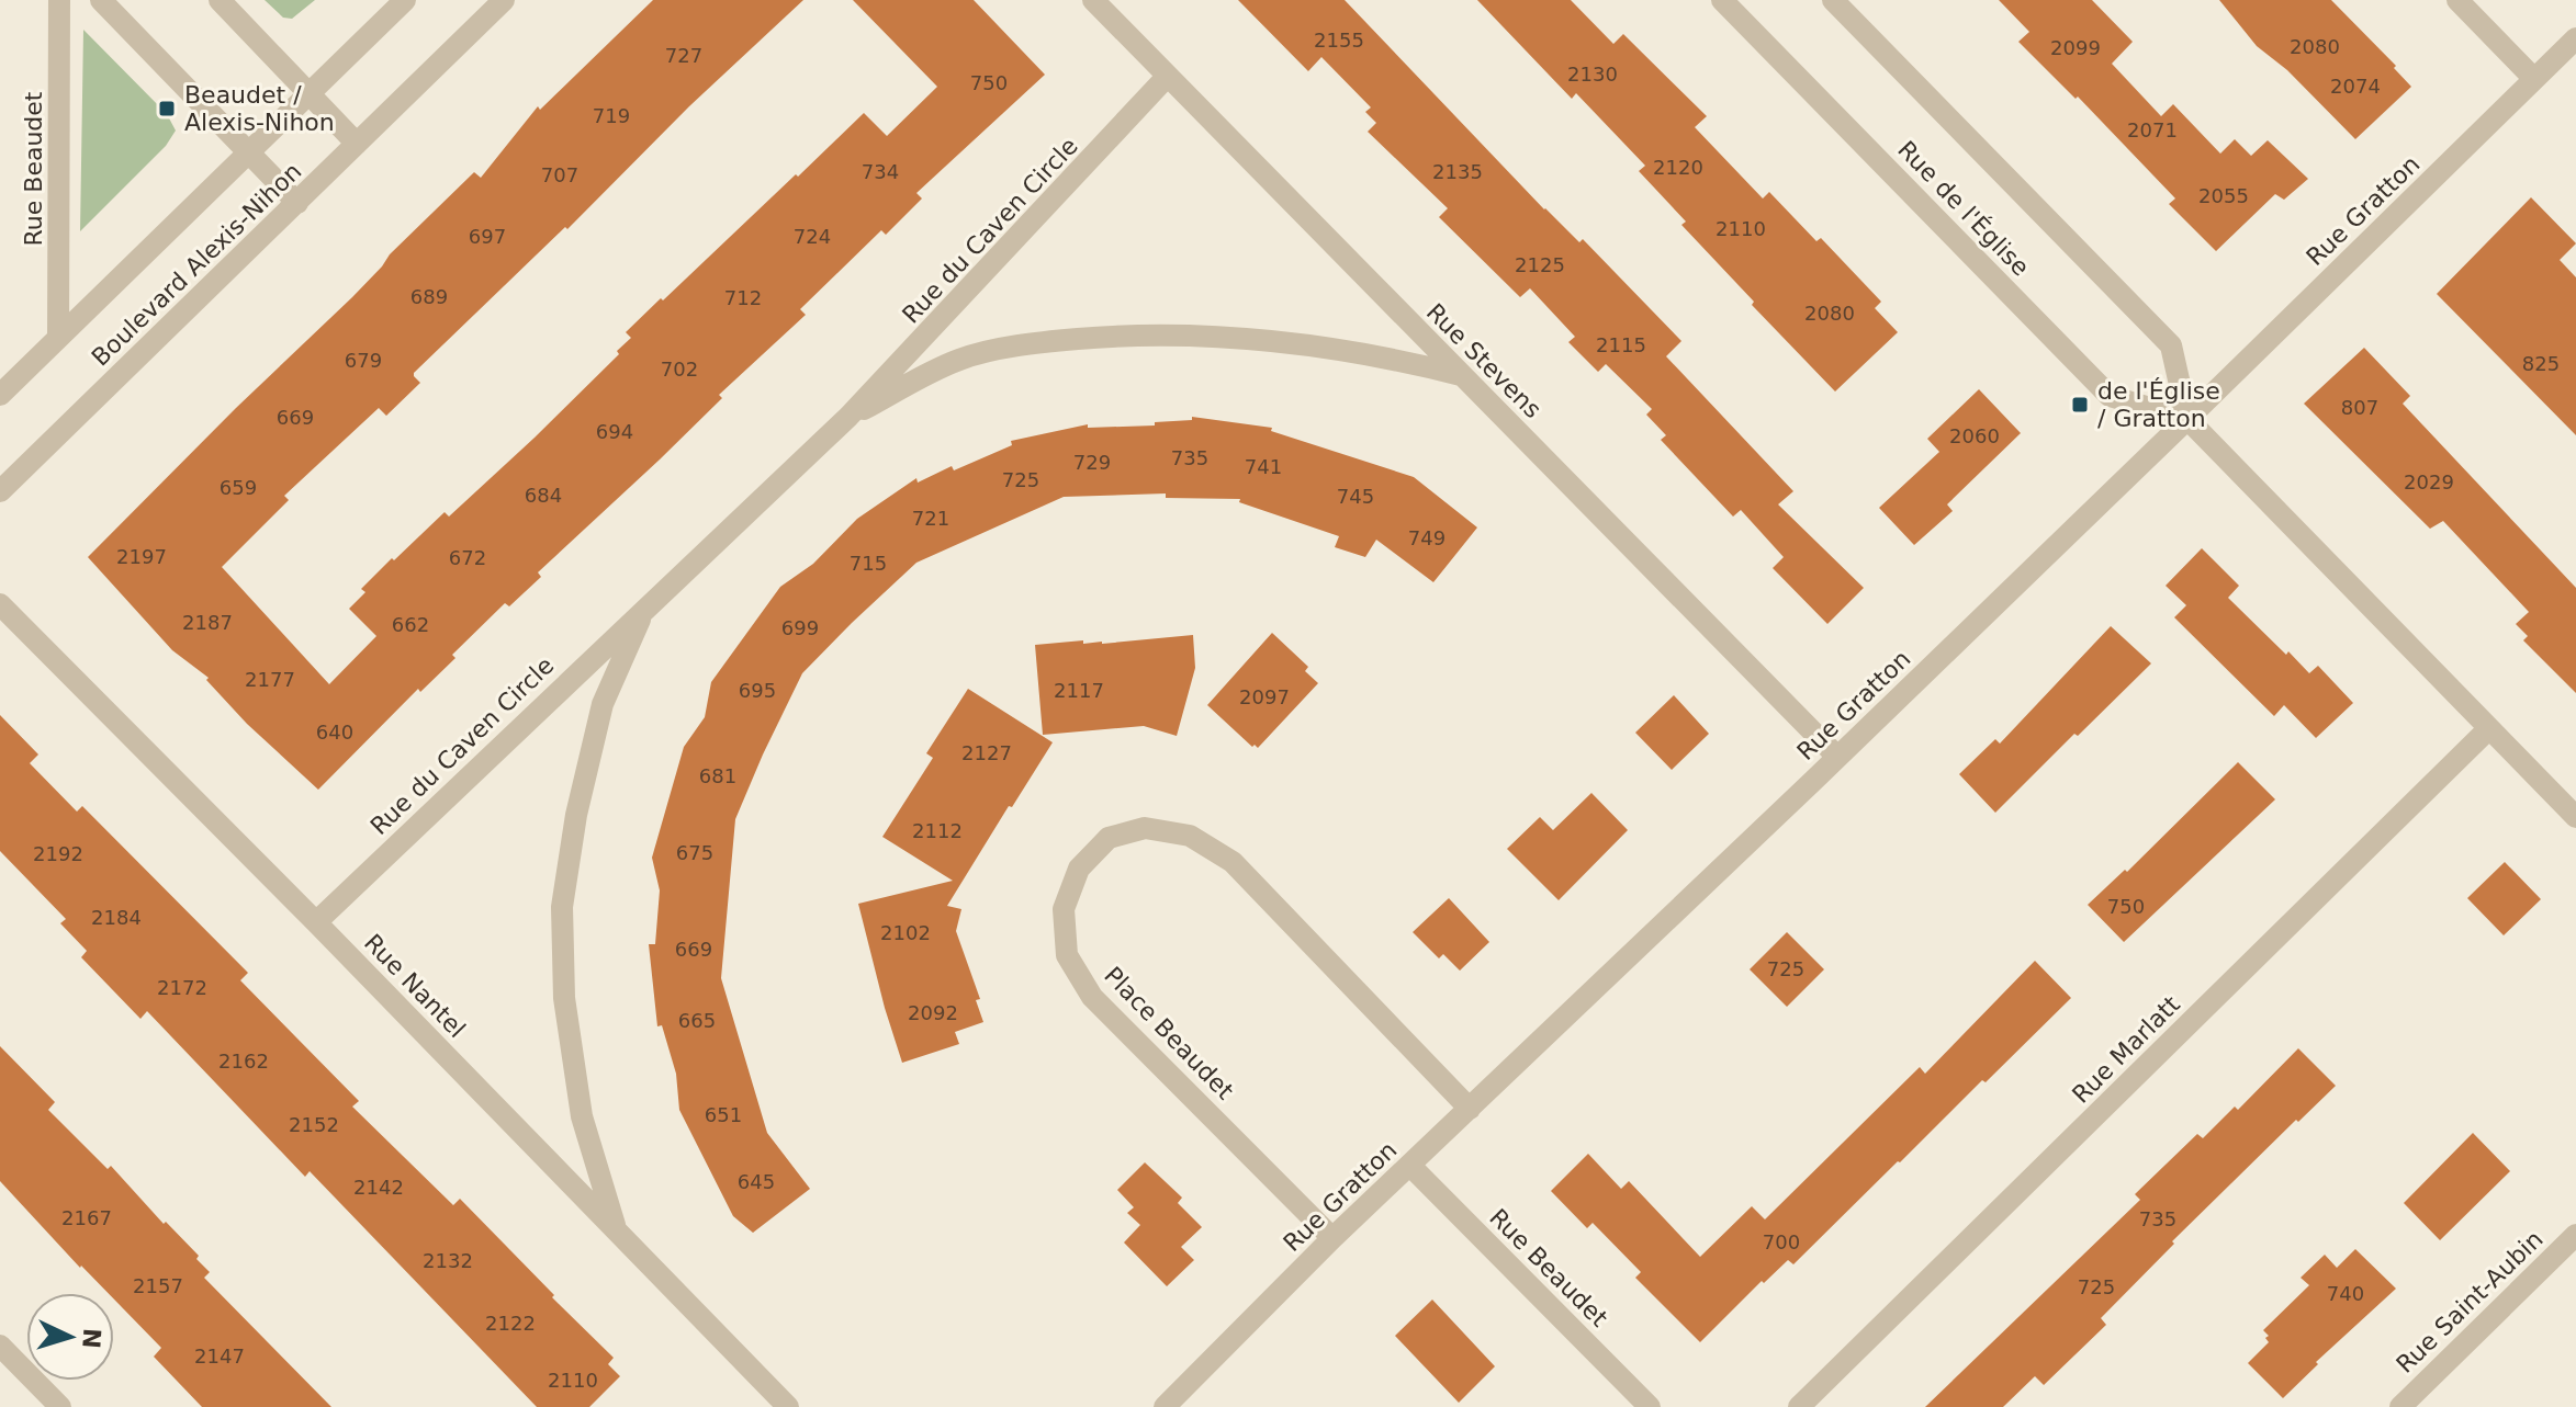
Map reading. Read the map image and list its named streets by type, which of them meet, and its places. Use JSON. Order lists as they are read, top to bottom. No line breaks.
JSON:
{"streets":{"street":["Rue Beaudet","Rue de l'Église","Rue Gratton","Rue du Caven Circle","Boulevard Alexis-Nihon","Rue Stevens","Rue Nantel","Place Beaudet","Rue Marlatt","Rue Saint-Aubin"]},"crossings":[["Rue Beaudet","Rue Gratton"],["Rue Beaudet","Boulevard Alexis-Nihon"],["Rue de l'Église","Rue Gratton"],["Rue de l'Église","Rue Marlatt"],["Rue Gratton","Rue Stevens"],["Rue Gratton","Place Beaudet"],["Rue du Caven Circle","Rue Stevens"],["Rue du Caven Circle","Rue Nantel"]],"places":{"transit":["Beaudet / Alexis-Nihon","de l'Église / Gratton"]},"house_numbers":["2155","2080","2099","727","2130","750","2074","719","2071","2120","734","2135","707","2055","2110","697","724","2125","689","712","2080","2115","679","825","702","807","669","694","2060","735","729","741","725","2029","659","684","745","721","749","2197","672","715","2187","662","699","2177","695","2117","2097","640","2127","681","2112","675","2192","750","2184","2102","669","725","2172","2092","665","2162","651","2152","645","2142","2167","735","700","2132","2157","725","740","2122","2147","2110"],"north":"right"}
